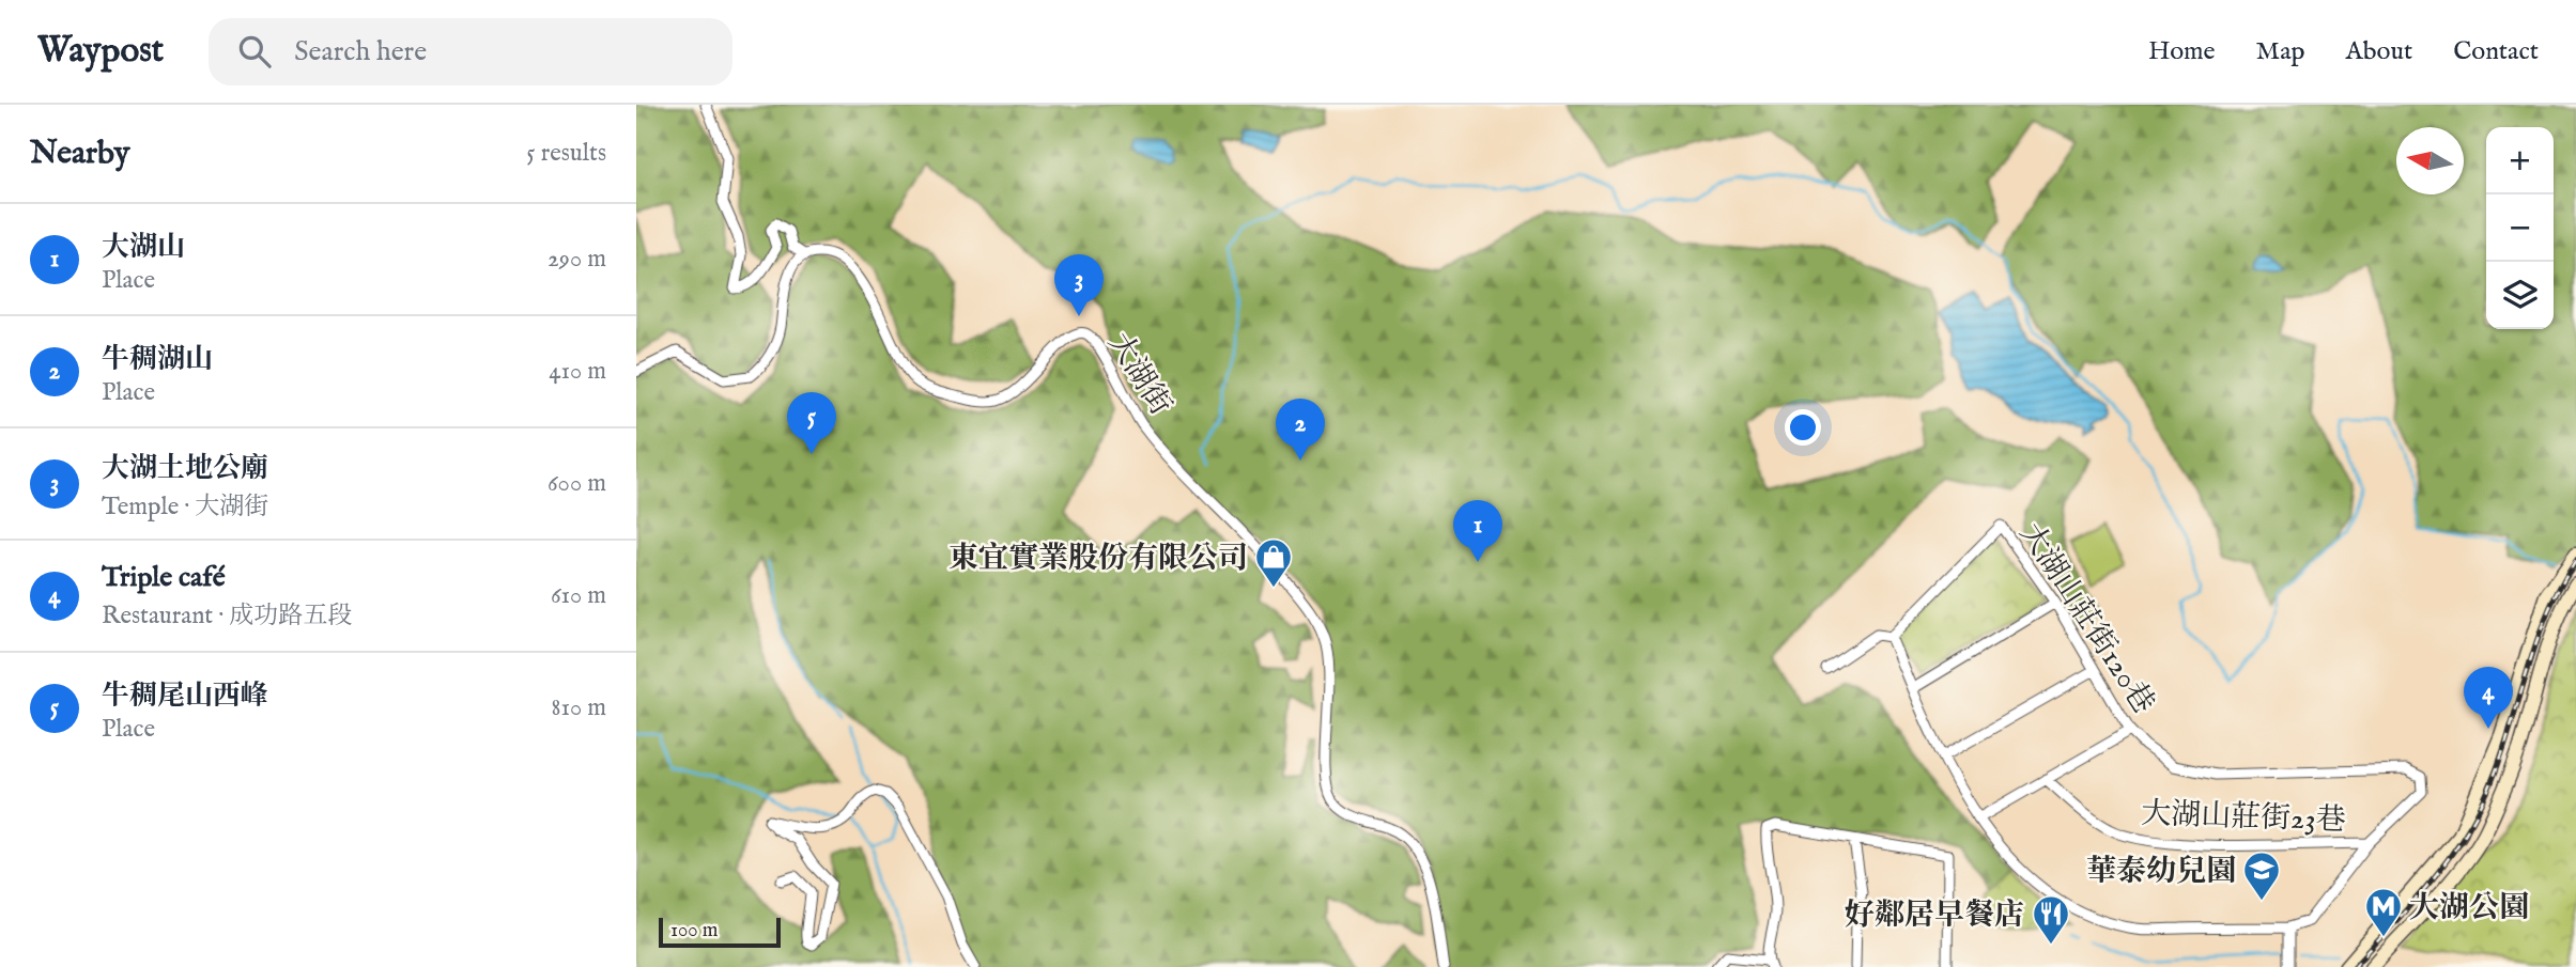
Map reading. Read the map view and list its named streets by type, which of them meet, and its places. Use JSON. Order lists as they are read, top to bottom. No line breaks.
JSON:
{"streets":{"street":["大湖街","大湖山莊街120巷","大湖山莊街23巷"]},"crossings":[["大湖山莊街120巷","大湖山莊街23巷"]],"places":{"shop":["東宜實業股份有限公司"],"school or university":["華泰幼兒園"],"metro station":["大湖公園"],"restaurant":["好鄰居早餐店"]},"scale_bar":"100 m","north":"left","page":{"header":"Waypost","search":"Search here","nav":["Home","Map","About","Contact"],"heading":["Nearby","5 results"],"map_buttons":["+","−"],"list":[{"mark":"1","name":"大湖山","note":"Place","value":"290 m"},{"mark":"2","name":"牛稠湖山","note":"Place","value":"410 m"},{"mark":"3","name":"大湖土地公廟","note":"Temple · 大湖街","value":"600 m"},{"mark":"4","name":"Triple café","note":"Restaurant · 成功路五段","value":"610 m"},{"mark":"5","name":"牛稠尾山西峰","note":"Place","value":"810 m"}],"pins":["3","5","2","1","4"],"scale":"100 m"}}
